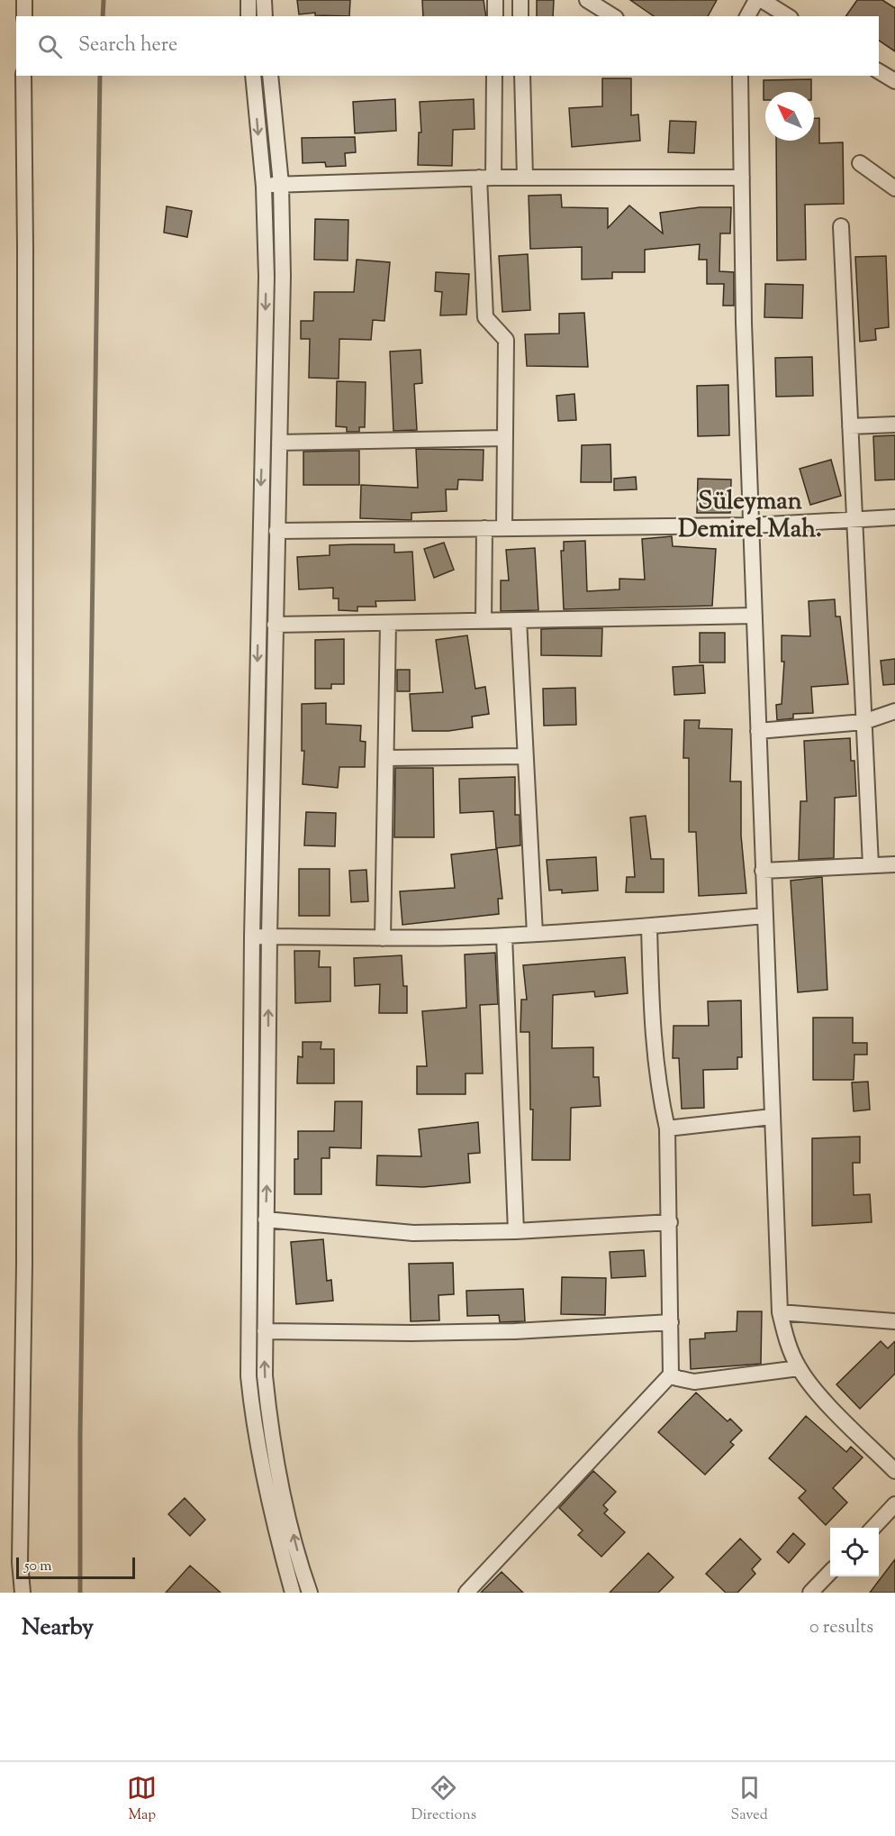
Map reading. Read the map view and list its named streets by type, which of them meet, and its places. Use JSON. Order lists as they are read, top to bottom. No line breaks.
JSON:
{"districts":["Süleyman Demirel Mah."],"scale_bar":"50 m","north":"top left","page":{"search":"Search here","scale":"50 m","heading":["Nearby","0 results"],"nav":["Map","Directions","Saved"]}}
